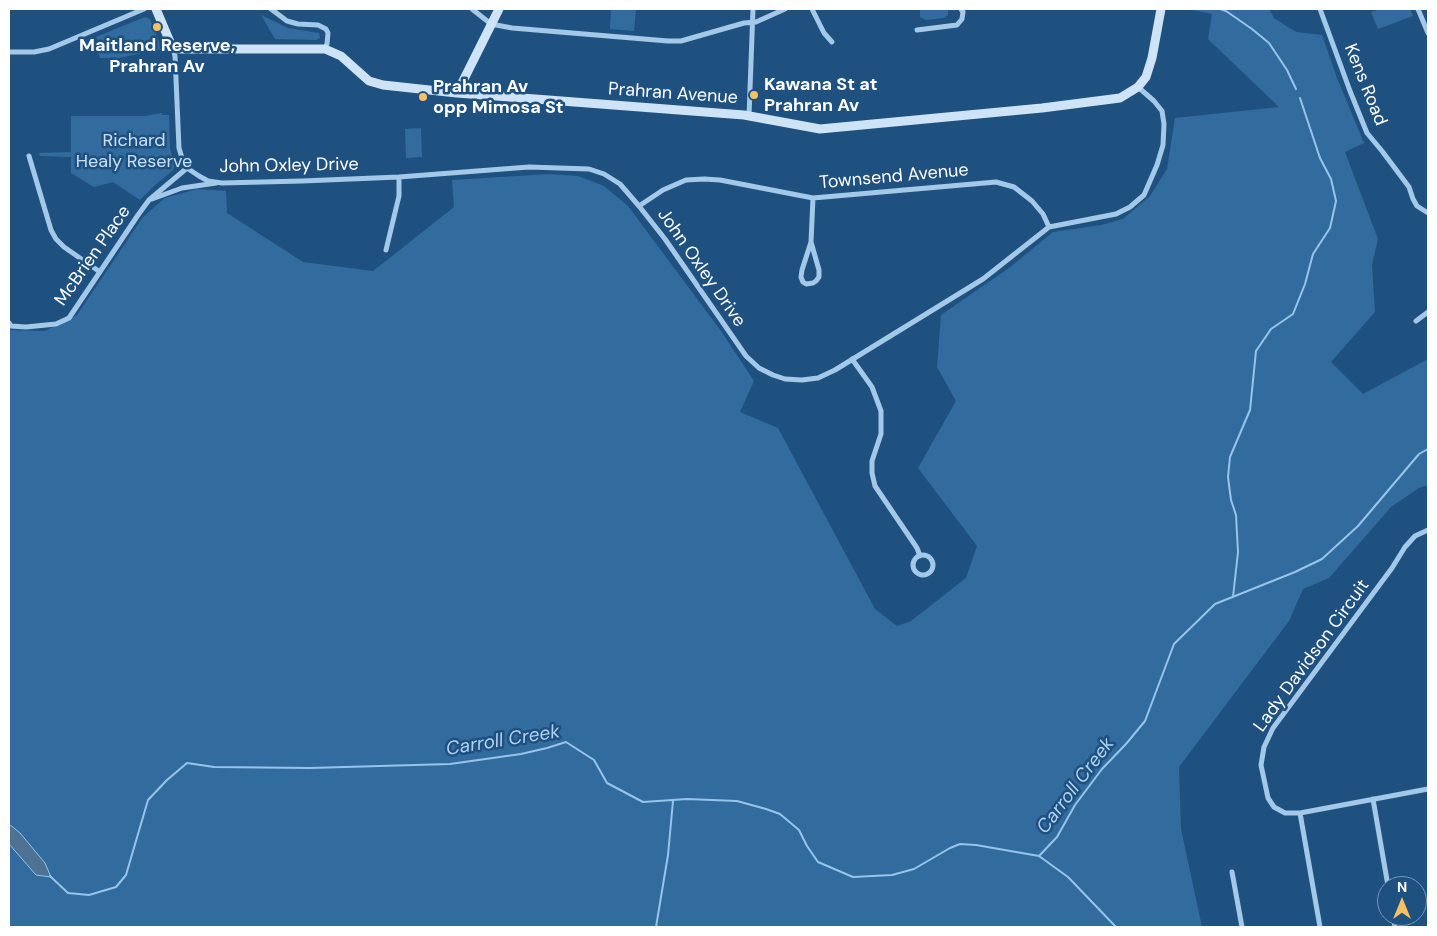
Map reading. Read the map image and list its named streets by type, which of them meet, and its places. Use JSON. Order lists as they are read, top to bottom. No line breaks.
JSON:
{"streets":{"street":["Kens Road","Prahran Avenue","John Oxley Drive","Townsend Avenue","McBrien Place","Lady Davidson Circuit"]},"crossings":[["Prahran Avenue","John Oxley Drive"],["John Oxley Drive","Townsend Avenue"],["John Oxley Drive","McBrien Place"]],"water":["Carroll Creek"],"parks":["Richard Healy Reserve"],"places":["Maitland Reserve, Prahran Av","Kawana St at Prahran Av","Prahran Av opp Mimosa St"],"north":"top"}
